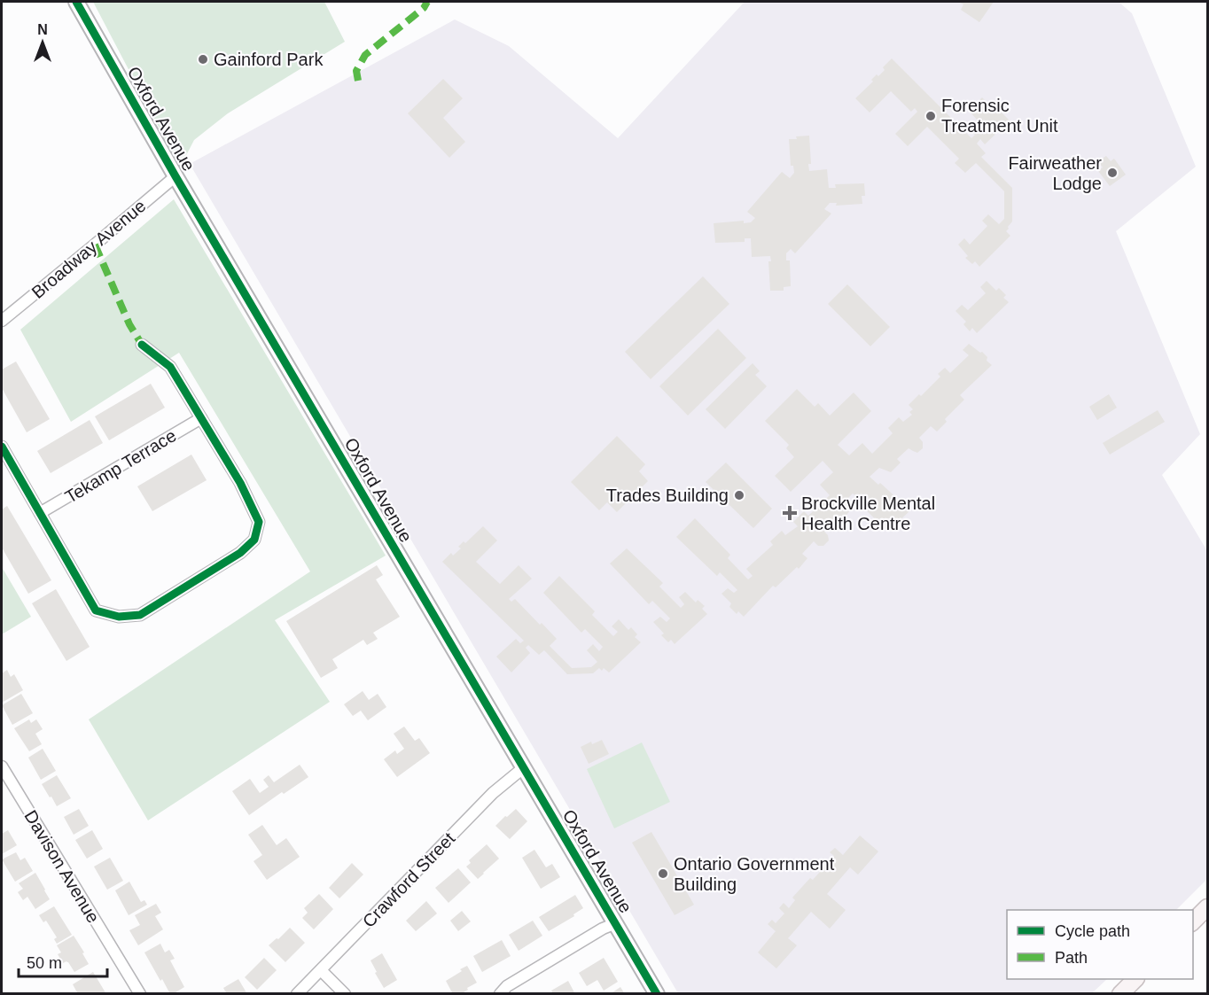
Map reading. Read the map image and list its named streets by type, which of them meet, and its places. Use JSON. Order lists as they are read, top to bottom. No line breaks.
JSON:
{"streets":{"street":["Oxford Avenue","Broadway Avenue","Tekamp Terrace","Davison Avenue","Crawford Street"]},"crossings":[["Oxford Avenue","Broadway Avenue"],["Oxford Avenue","Crawford Street"]],"places":{"other":["Gainford Park","Forensic Treatment Unit","Fairweather Lodge","Trades Building","Ontario Government Building"],"health":["Brockville Mental Health Centre"]},"legend":["Cycle path","Path"],"scale_bar":"50 m","north":"top"}
